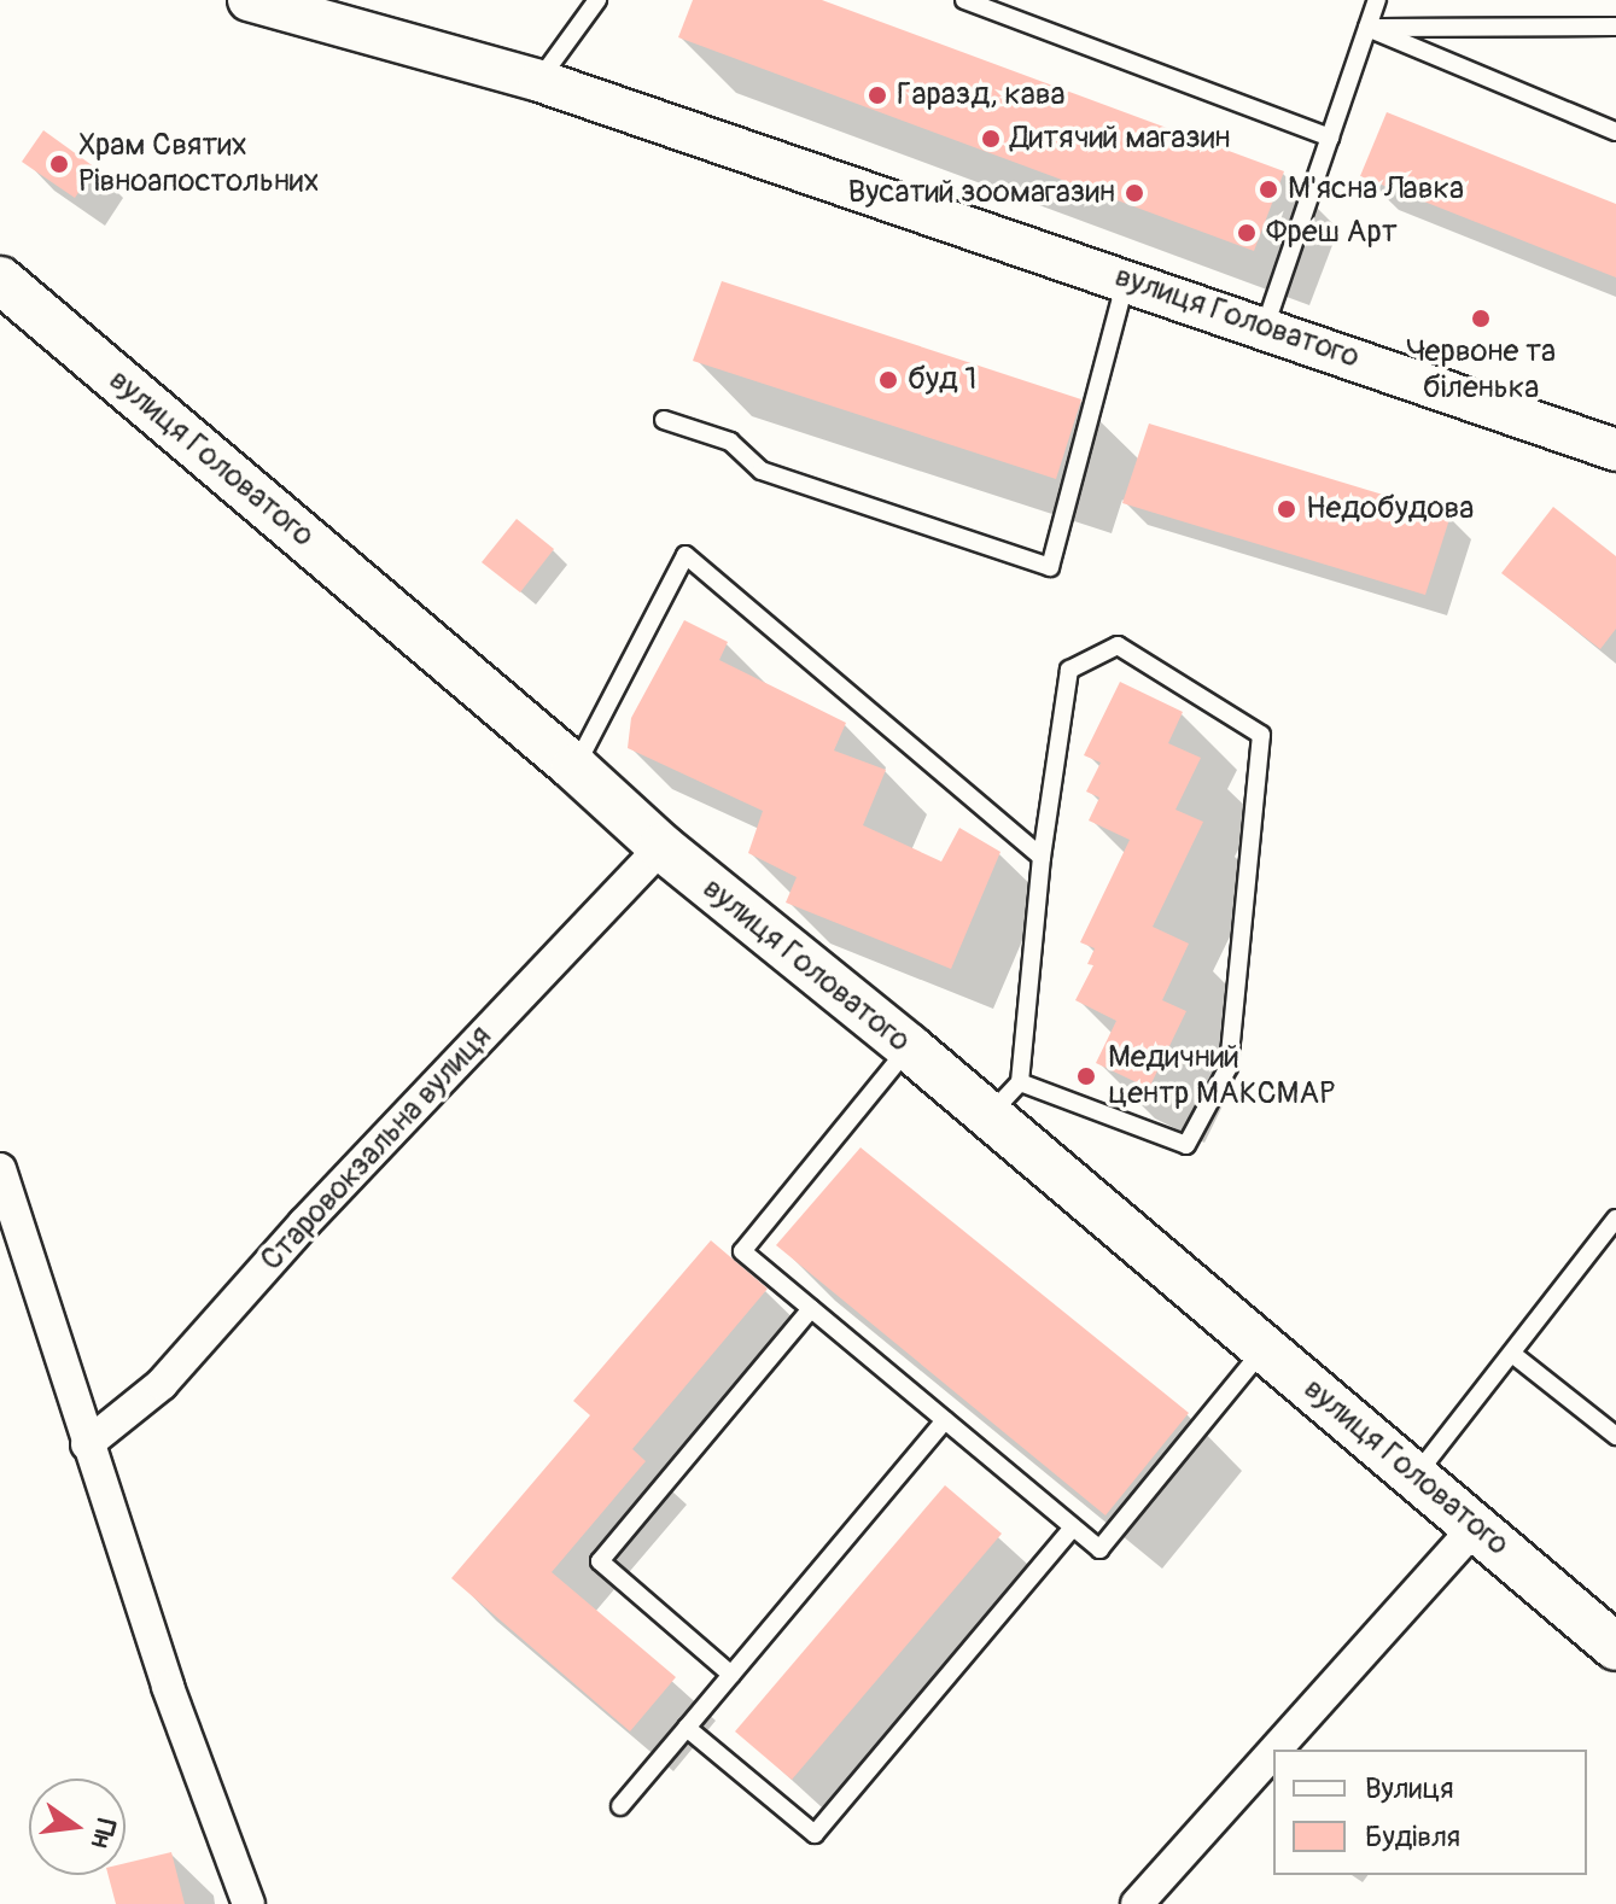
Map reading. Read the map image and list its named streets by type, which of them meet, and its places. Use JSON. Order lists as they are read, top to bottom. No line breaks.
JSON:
{"streets":{"main road":["вулиця Головатого"],"street":["Старовокзальна вулиця"]},"crossings":[["вулиця Головатого","Старовокзальна вулиця"]],"places":["Гаразд, кава","Дитячий магазин","Храм Святих Рівноапостольних","М'ясна Лавка","Вусатий зоомагазин","Фреш Арт","Червоне та біленька","буд 1","Недобудова","Медичний центр МАКСМАР"],"legend":["Вулиця","Будівля"],"north":"right"}
